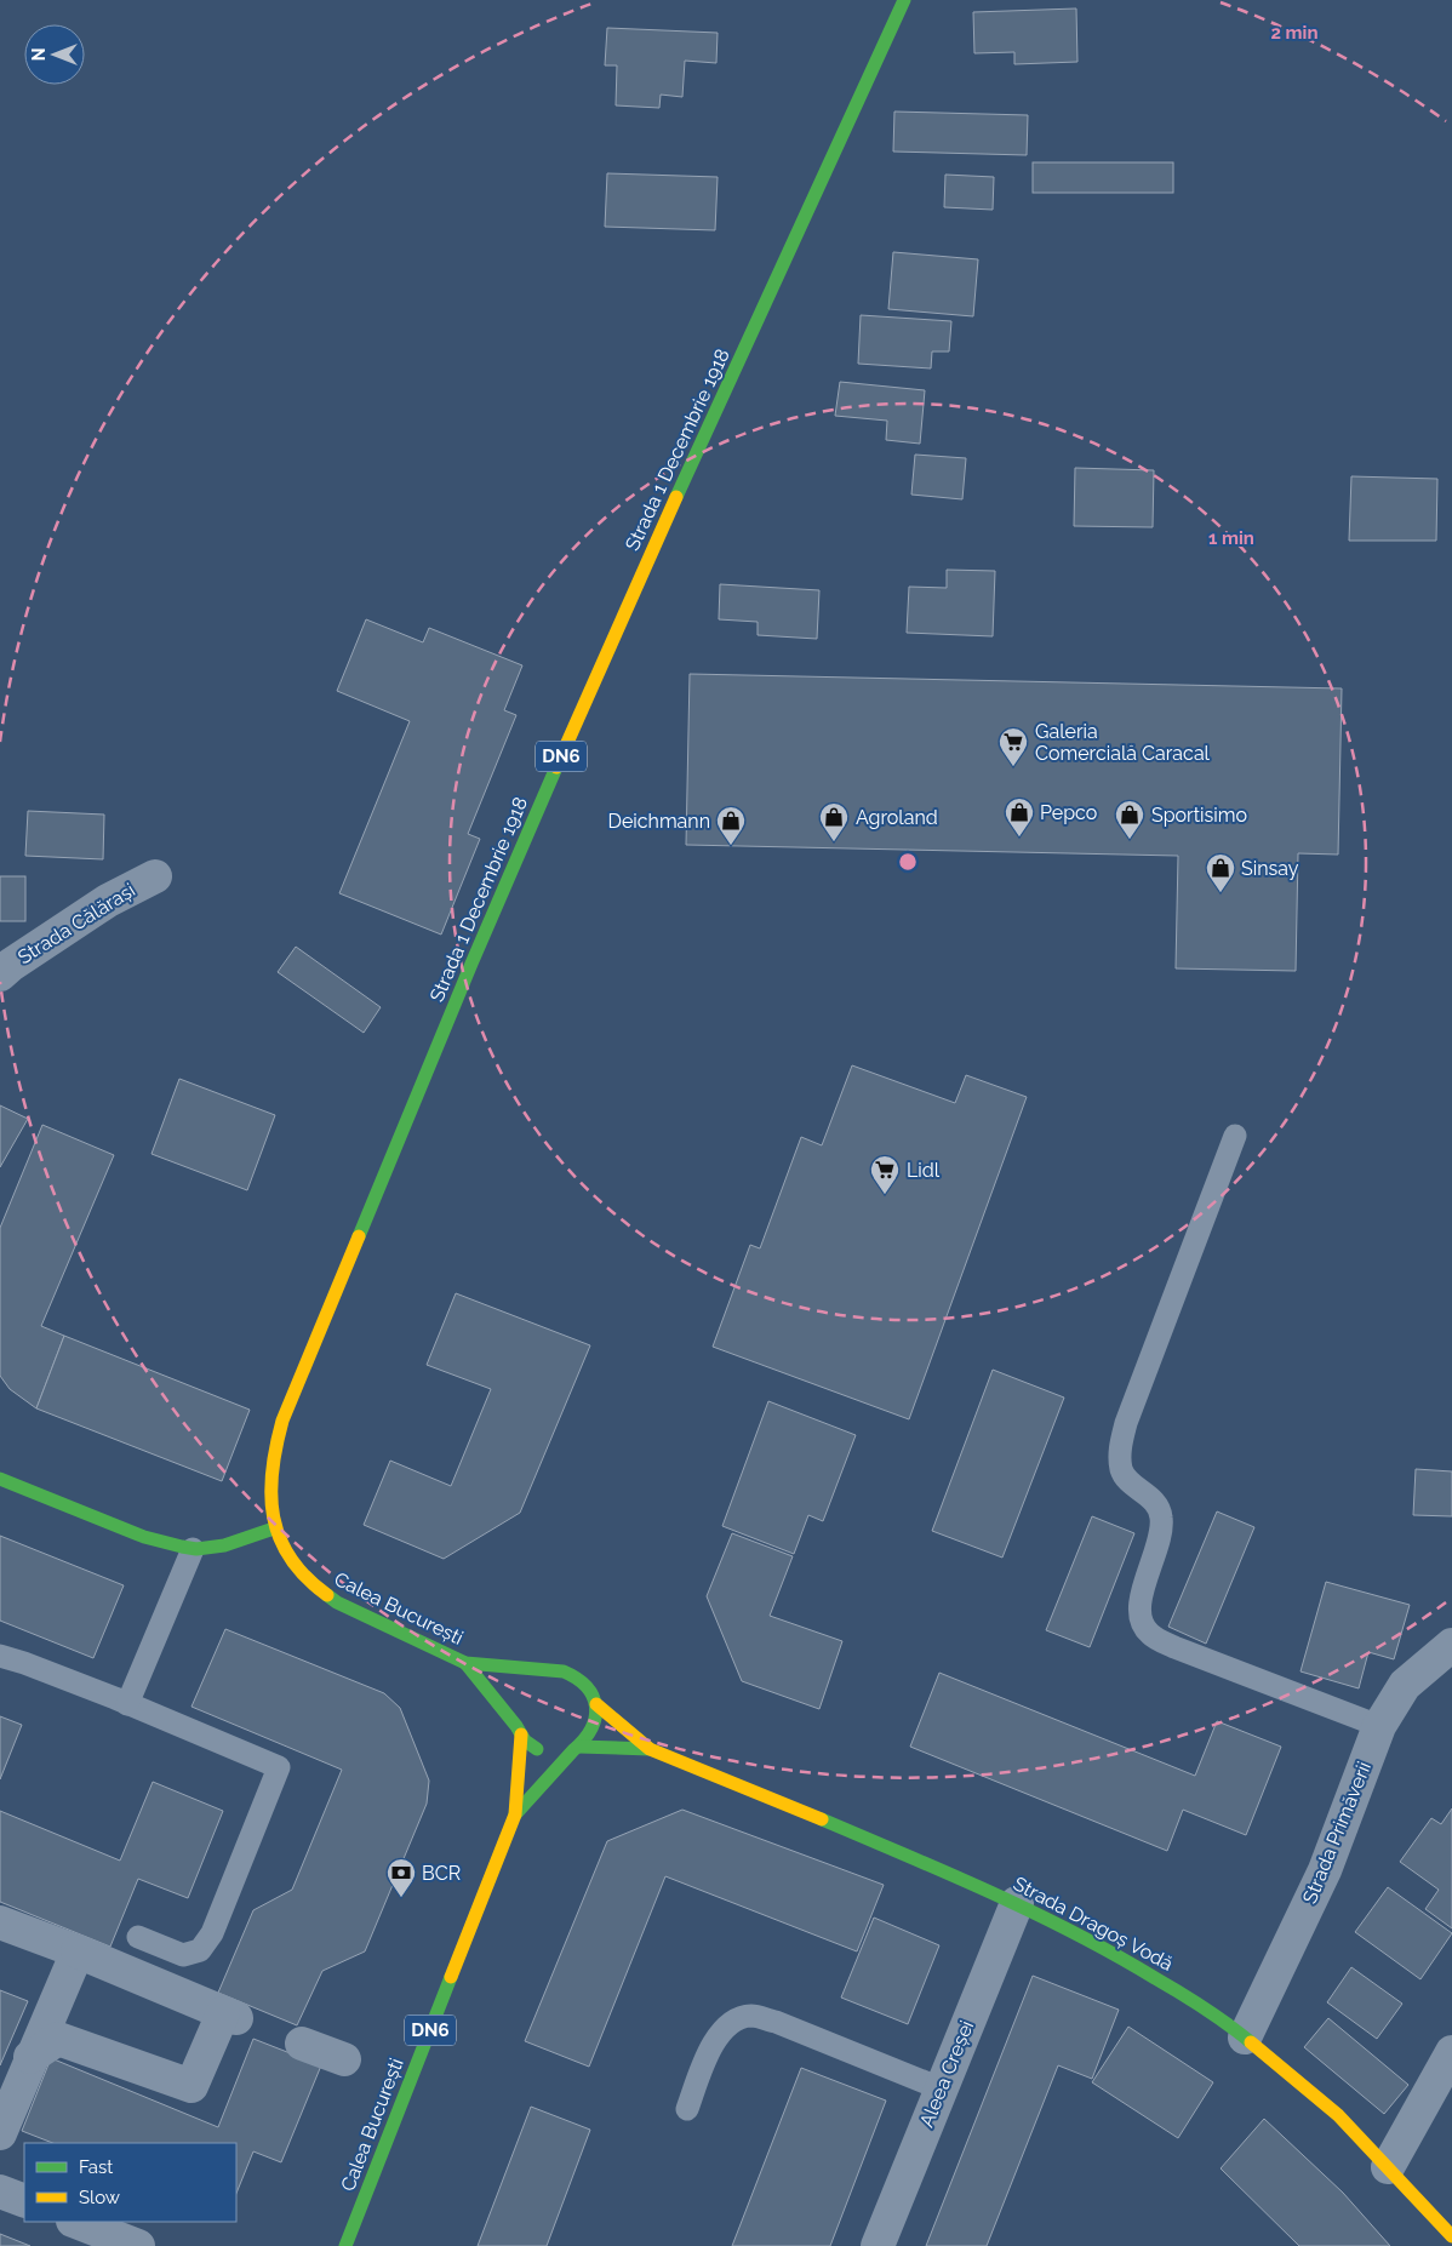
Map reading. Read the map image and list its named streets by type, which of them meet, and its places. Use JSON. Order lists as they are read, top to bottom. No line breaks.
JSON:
{"streets":{"main road":["Strada 1 Decembrie 1918","DN6","Calea București","Strada Dragoș Vodă"],"street":["Strada Călărași","Strada Primăverii","Aleea Creșei"]},"crossings":[["Strada 1 Decembrie 1918","Calea București"],["Strada Primăverii","Strada Dragoș Vodă"],["Strada Dragoș Vodă","Aleea Creșei"]],"places":{"supermarket":["Galeria Comercială Caracal","Lidl"],"shop":["Pepco","Sportisimo","Agroland","Deichmann","Sinsay"],"bank":["BCR"]},"legend":["Fast","Slow"],"north":"left","rings":["2 min","1 min"]}
